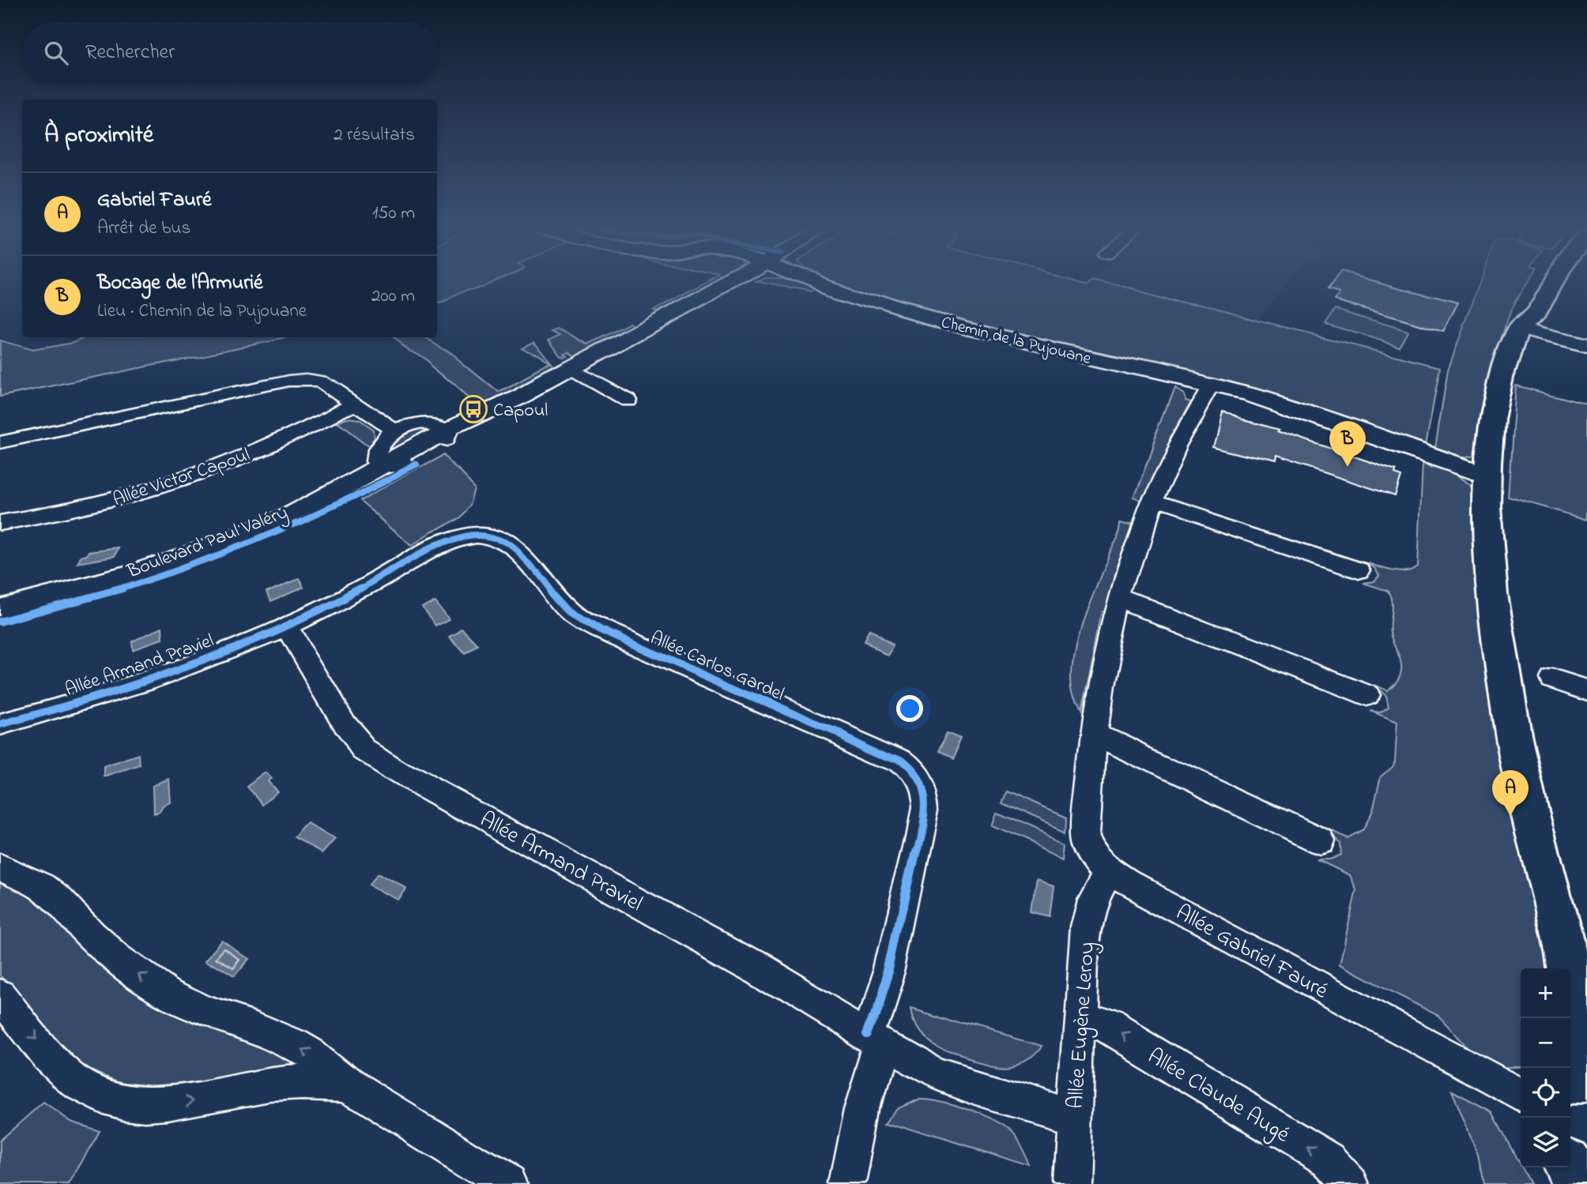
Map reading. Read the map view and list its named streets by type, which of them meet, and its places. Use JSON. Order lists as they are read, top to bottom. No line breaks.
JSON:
{"streets":{"street":["Chemin de la Pujouane","Allée Victor Capoul","Boulevard Paul Valéry","Allée Armand Praviel","Allée Carlos Gardel","Allée Gabriel Fauré","Allée Eugène Leroy","Allée Claude Augé"]},"crossings":[["Chemin de la Pujouane","Allée Gabriel Fauré"],["Allée Armand Praviel","Allée Carlos Gardel"],["Allée Armand Praviel","Allée Eugène Leroy"],["Allée Gabriel Fauré","Allée Eugène Leroy"],["Allée Eugène Leroy","Allée Claude Augé"]],"one_way":["Allée Claude Augé"],"places":{"bus stop":["Capoul"]},"page":{"search":"Rechercher","heading":["À proximité","2 résultats"],"list":[{"mark":"A","name":"Gabriel Fauré","note":"Arrêt de bus","value":"150 m"},{"mark":"B","name":"Bocage de l'Armurié","note":"Lieu · Chemin de la Pujouane","value":"200 m"}],"pins":["B","A"],"map_buttons":["+","−"]}}
